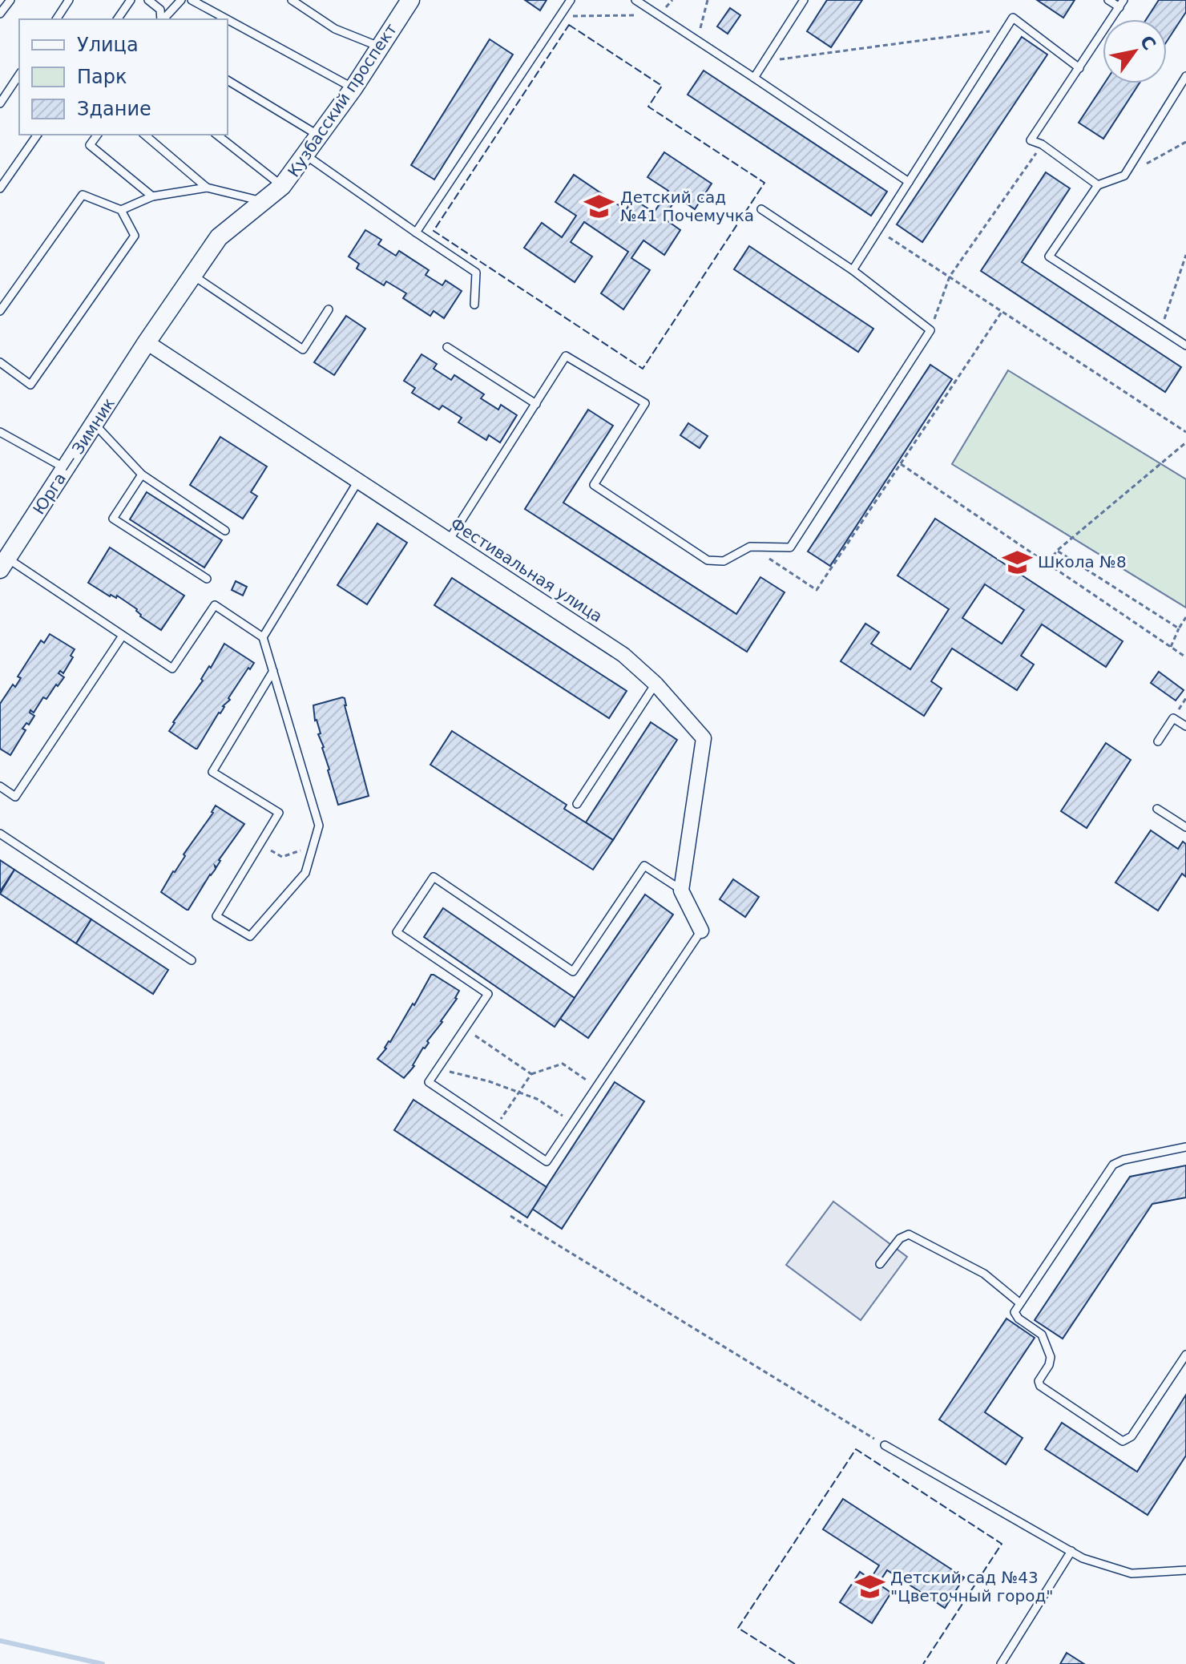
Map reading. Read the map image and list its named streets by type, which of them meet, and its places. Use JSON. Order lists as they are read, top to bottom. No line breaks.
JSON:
{"streets":{"street":["Кузбасский проспект","Юрга — Зимник","Фестивальная улица"]},"crossings":[["Кузбасский проспект","Юрга — Зимник"],["Кузбасский проспект","Фестивальная улица"],["Юрга — Зимник","Фестивальная улица"]],"places":{"school or university":["Детский сад №41 Почемучка","Школа №8","Детский сад №43 \"Цветочный город\""]},"legend":["Улица","Парк","Здание"],"north":"top right"}
